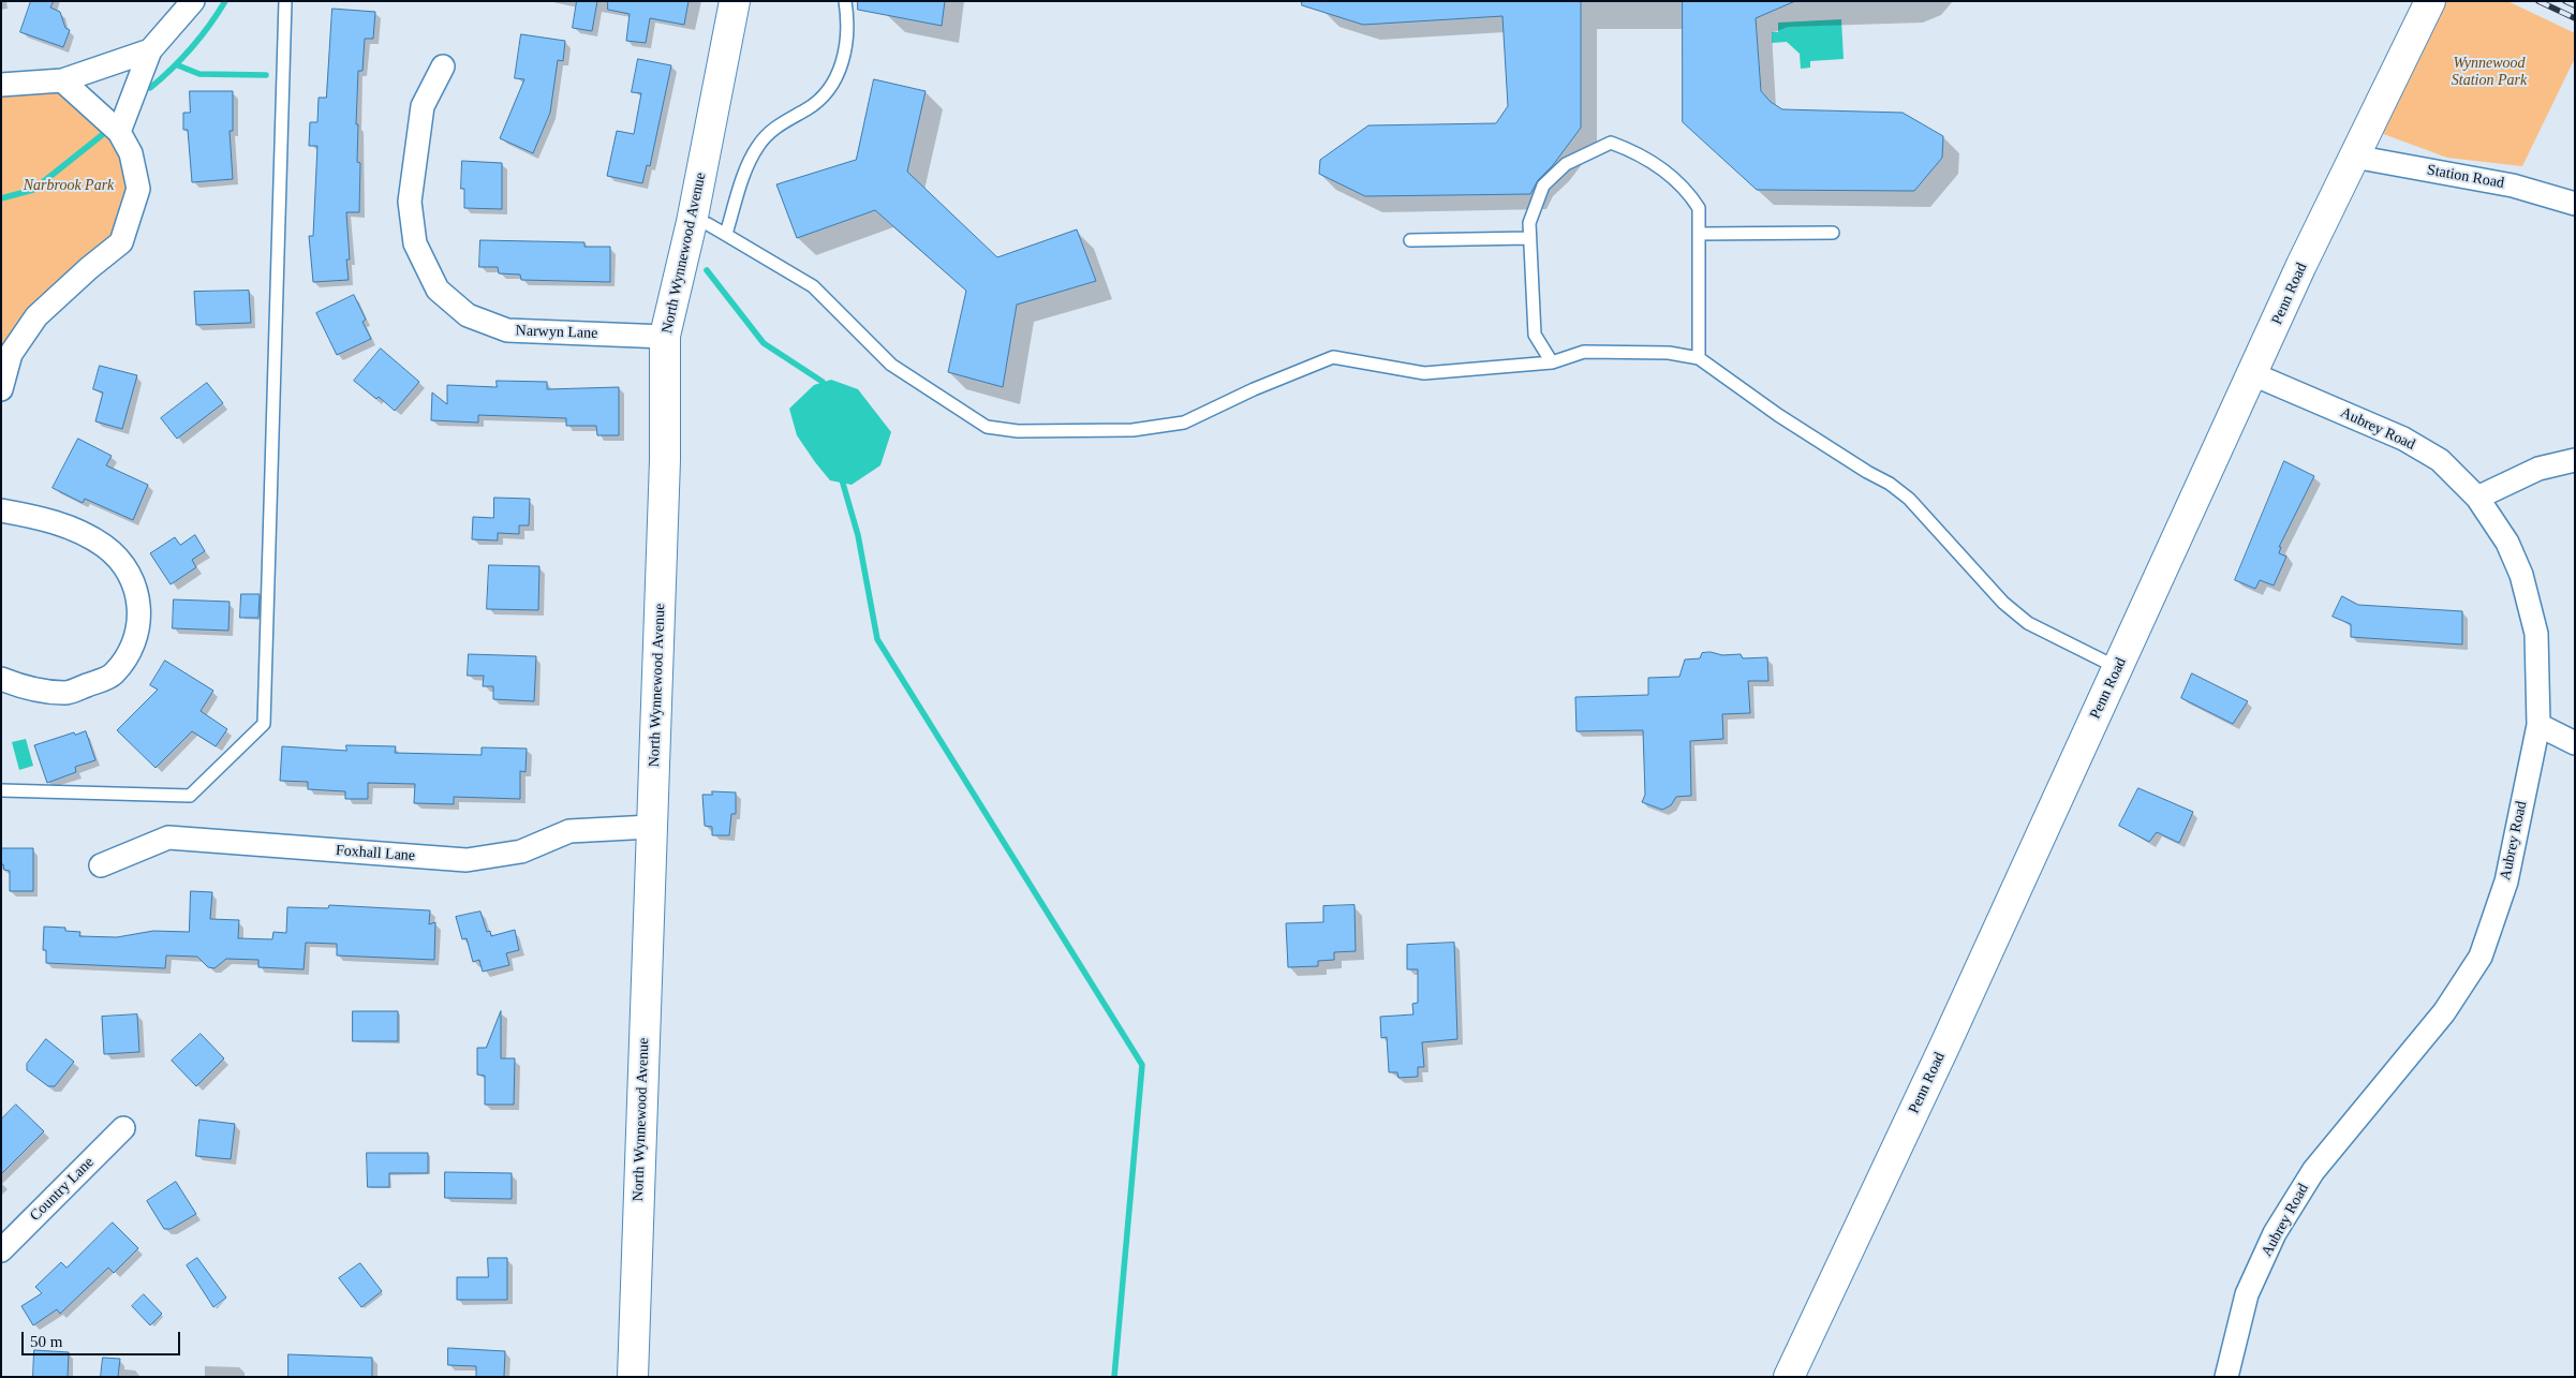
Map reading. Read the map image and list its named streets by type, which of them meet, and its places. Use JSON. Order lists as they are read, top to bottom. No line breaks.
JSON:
{"streets":{"street":["Station Road","North Wynnewood Avenue","Penn Road","Narwyn Lane","Aubrey Road","Foxhall Lane","Country Lane"]},"crossings":[["Station Road","Penn Road"],["North Wynnewood Avenue","Narwyn Lane"],["North Wynnewood Avenue","Foxhall Lane"],["Penn Road","Aubrey Road"]],"parks":["Wynnewood Station Park","Narbrook Park"],"scale_bar":"50 m"}
